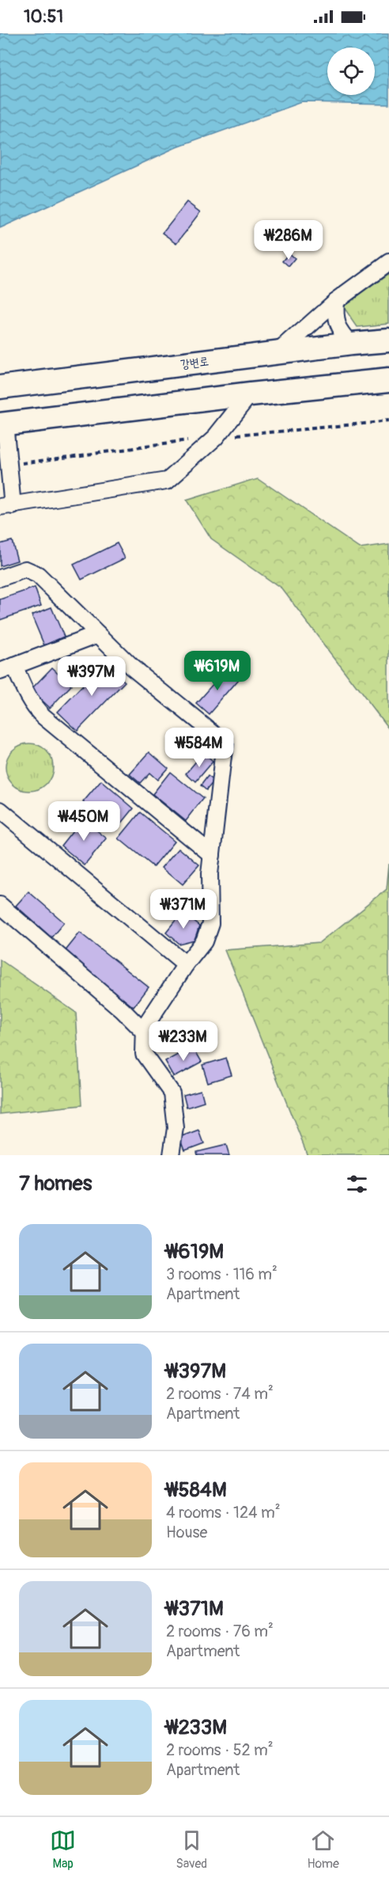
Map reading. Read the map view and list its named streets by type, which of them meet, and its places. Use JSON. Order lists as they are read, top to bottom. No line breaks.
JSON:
{"streets":{"main road":["강변로"]},"page":{"status":"10:51","price":["₩286M","₩619M","₩397M","₩584M","₩450M","₩371M","₩233M"],"heading":"7 homes","list":[{"name":"₩619M","note":"3 rooms · 116 m² · Apartment"},{"name":"₩397M","note":"2 rooms · 74 m² · Apartment"},{"name":"₩584M","note":"4 rooms · 124 m² · House"},{"name":"₩371M","note":"2 rooms · 76 m² · Apartment"},{"name":"₩233M","note":"2 rooms · 52 m² · Apartment"}],"tabs":["Map","Saved","Home"]}}
